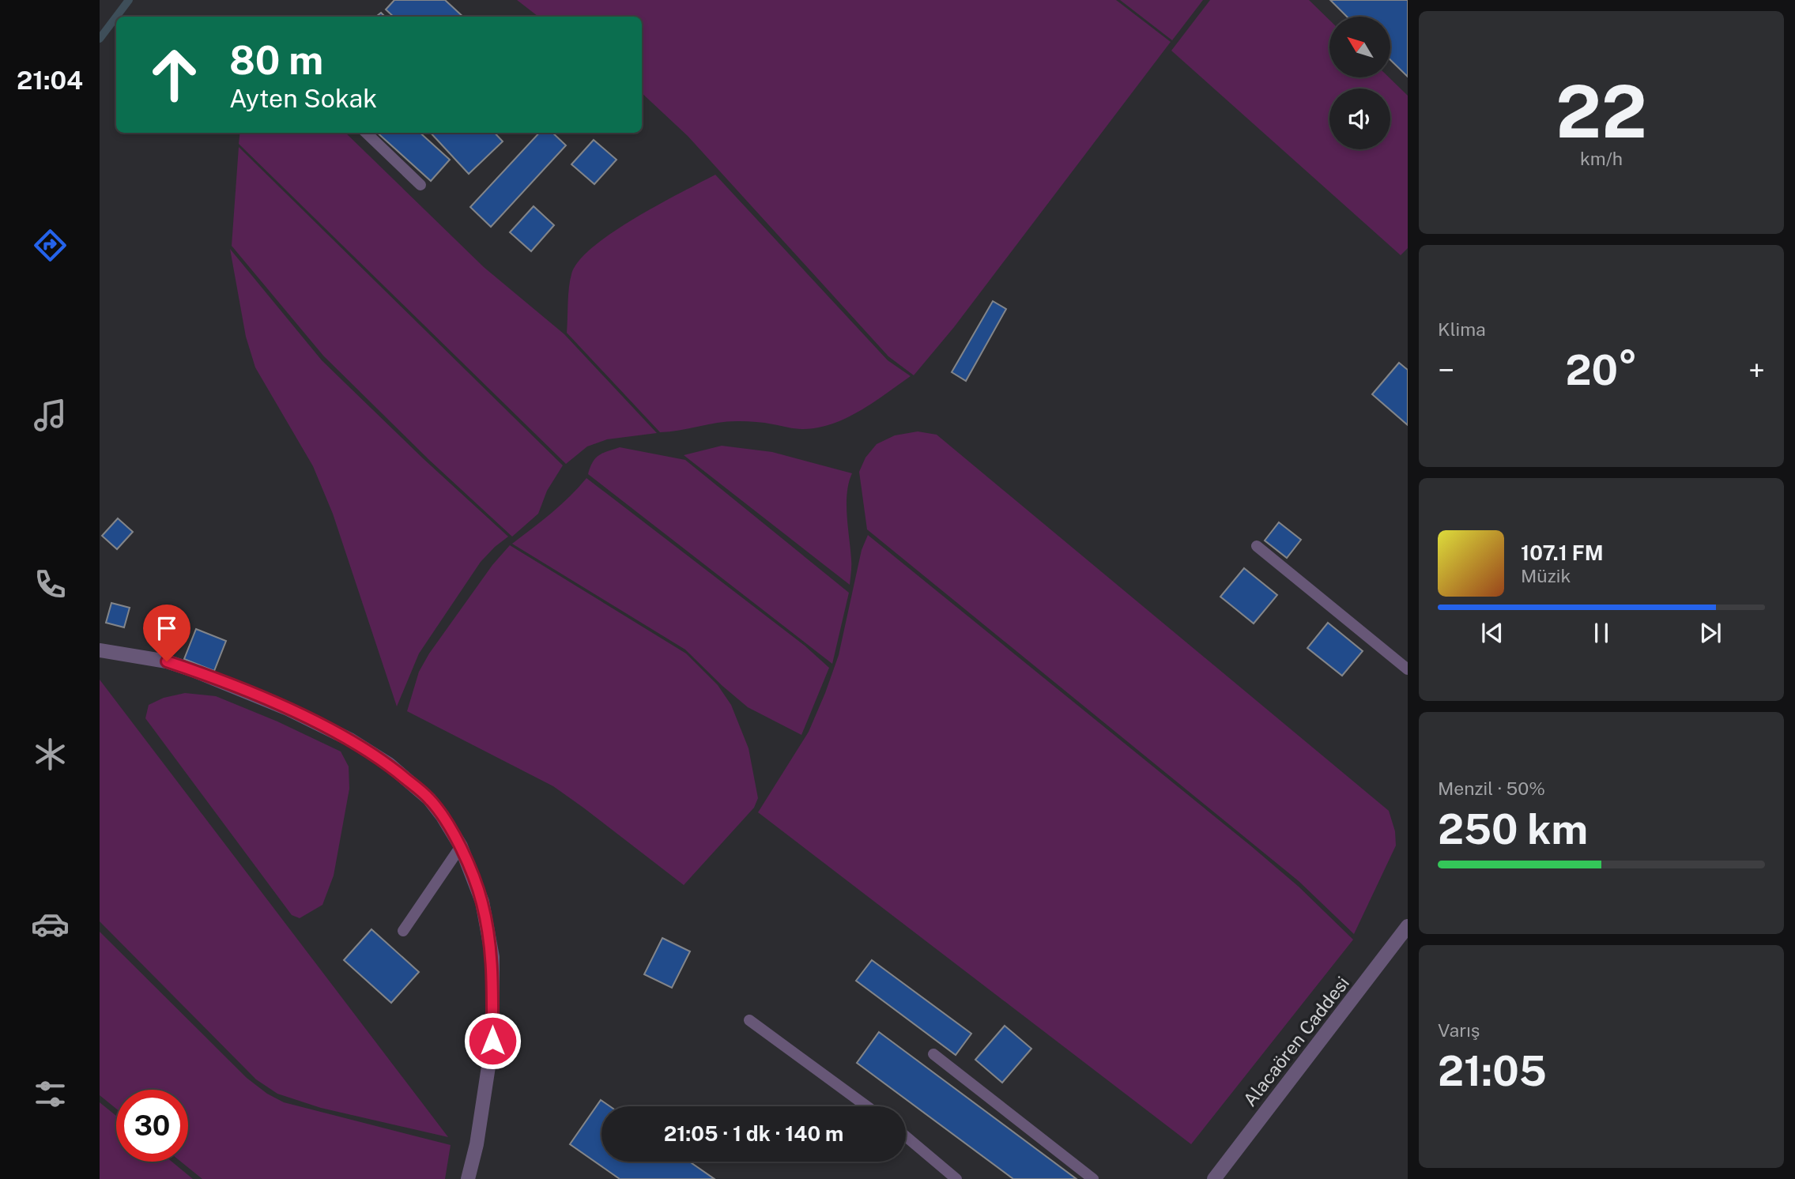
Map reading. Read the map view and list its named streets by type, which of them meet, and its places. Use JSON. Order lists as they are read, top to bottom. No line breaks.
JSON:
{"streets":{"street":["Alacaören Caddesi"]},"north":"top left","page":{"tabs":"21:04","tile":[["22","km/h"],"Klima",["Menzil · 50%","250 km"],["Varış","21:05"]],"turn":["80 m","Ayten Sokak"],"heat":["−","20°","+"],"song":["107.1 FM","Müzik"],"limit":"30","trip":"21:05 · 1 dk · 140 m"}}
